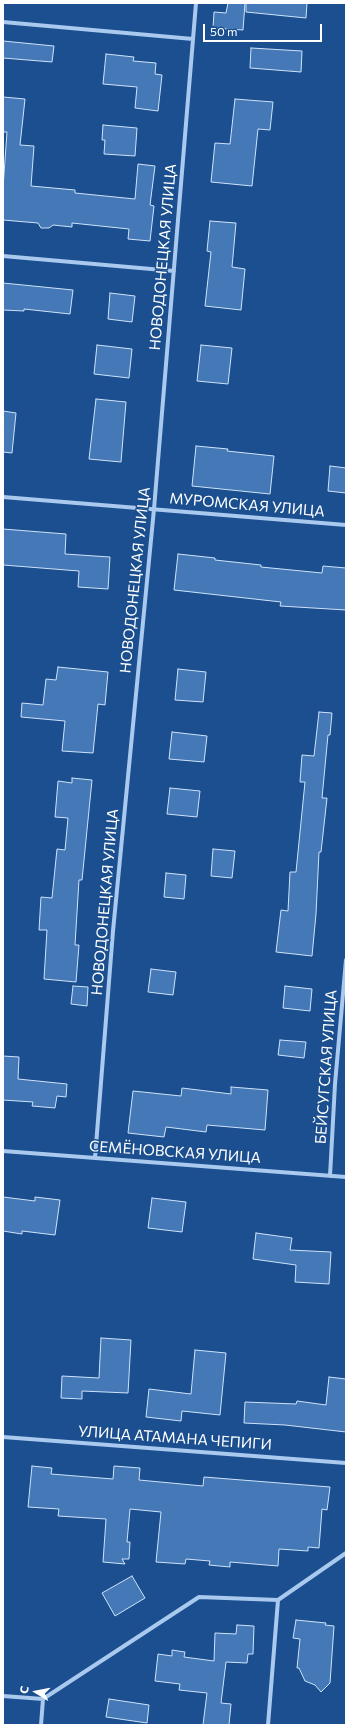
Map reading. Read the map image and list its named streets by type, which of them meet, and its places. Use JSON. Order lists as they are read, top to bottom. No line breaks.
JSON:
{"streets":{"street":["НОВОДОНЕЦКАЯ УЛИЦА","МУРОМСКАЯ УЛИЦА","БЕЙСУГСКАЯ УЛИЦА","СЕМЁНОВСКАЯ УЛИЦА","УЛИЦА АТАМАНА ЧЕПИГИ"]},"crossings":[["НОВОДОНЕЦКАЯ УЛИЦА","МУРОМСКАЯ УЛИЦА"],["НОВОДОНЕЦКАЯ УЛИЦА","СЕМЁНОВСКАЯ УЛИЦА"],["БЕЙСУГСКАЯ УЛИЦА","СЕМЁНОВСКАЯ УЛИЦА"]],"scale_bar":"50 m","north":"left"}
